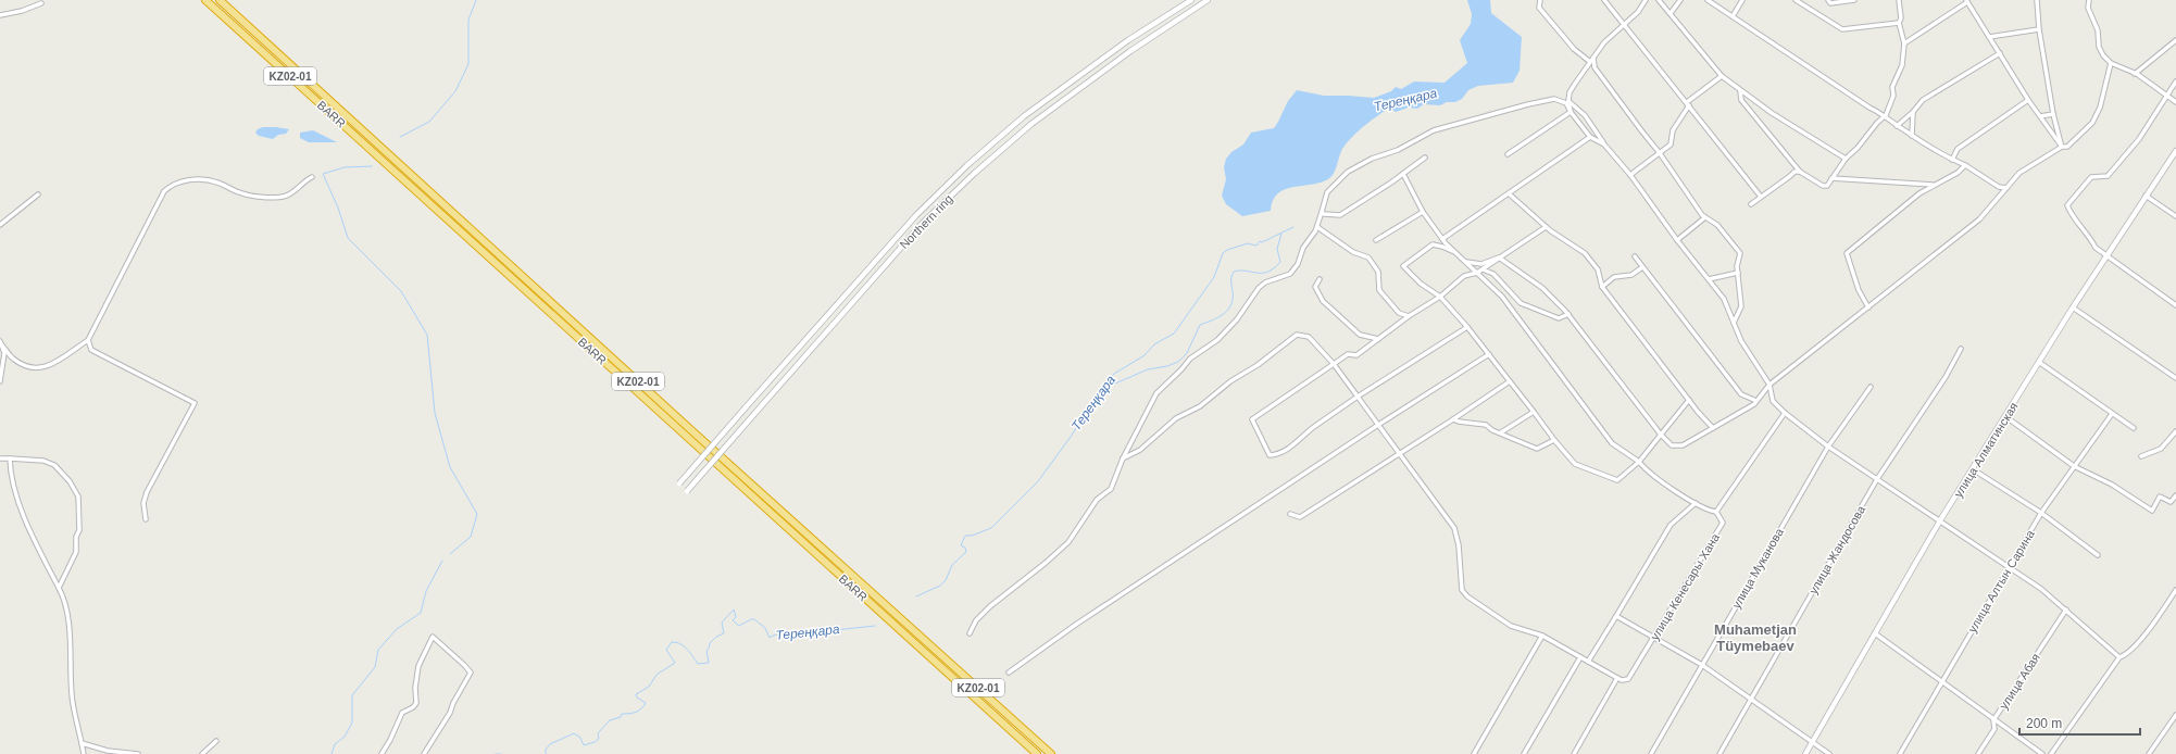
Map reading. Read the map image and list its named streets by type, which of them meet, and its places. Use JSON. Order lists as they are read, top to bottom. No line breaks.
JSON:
{"streets":{"highway":["KZ02-01","BARR"],"street":["Northern ring","улица Алматинская","улица Жандосова","улица Муканова","улица Алтын Сарина","улица Кенесары Хана","улица Абая"]},"districts":["Muhametjan Tüymebaev"],"water":["Тереңқара"],"scale_bar":"200 m"}
